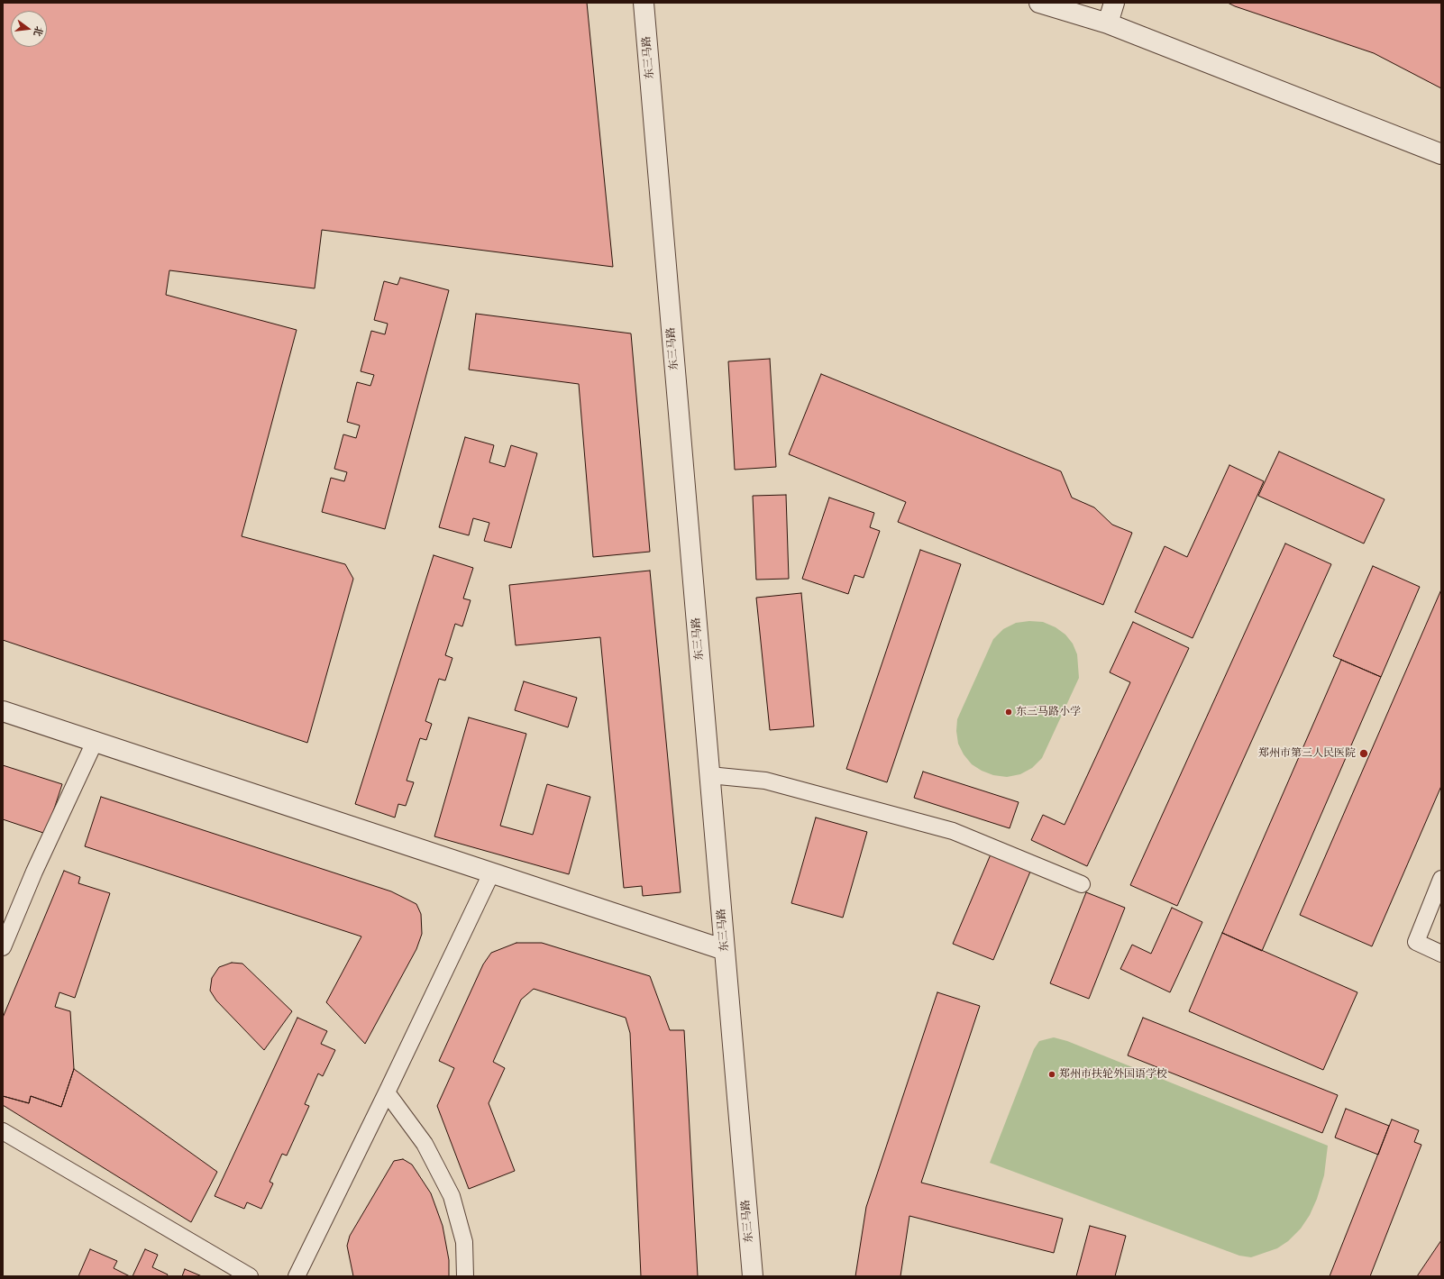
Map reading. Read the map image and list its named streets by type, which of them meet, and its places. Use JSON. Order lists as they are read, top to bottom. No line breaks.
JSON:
{"streets":{"street":["东三马路"]},"places":["东三马路小学","郑州市第三人民医院","郑州市扶轮外国语学校"],"north":"right"}
